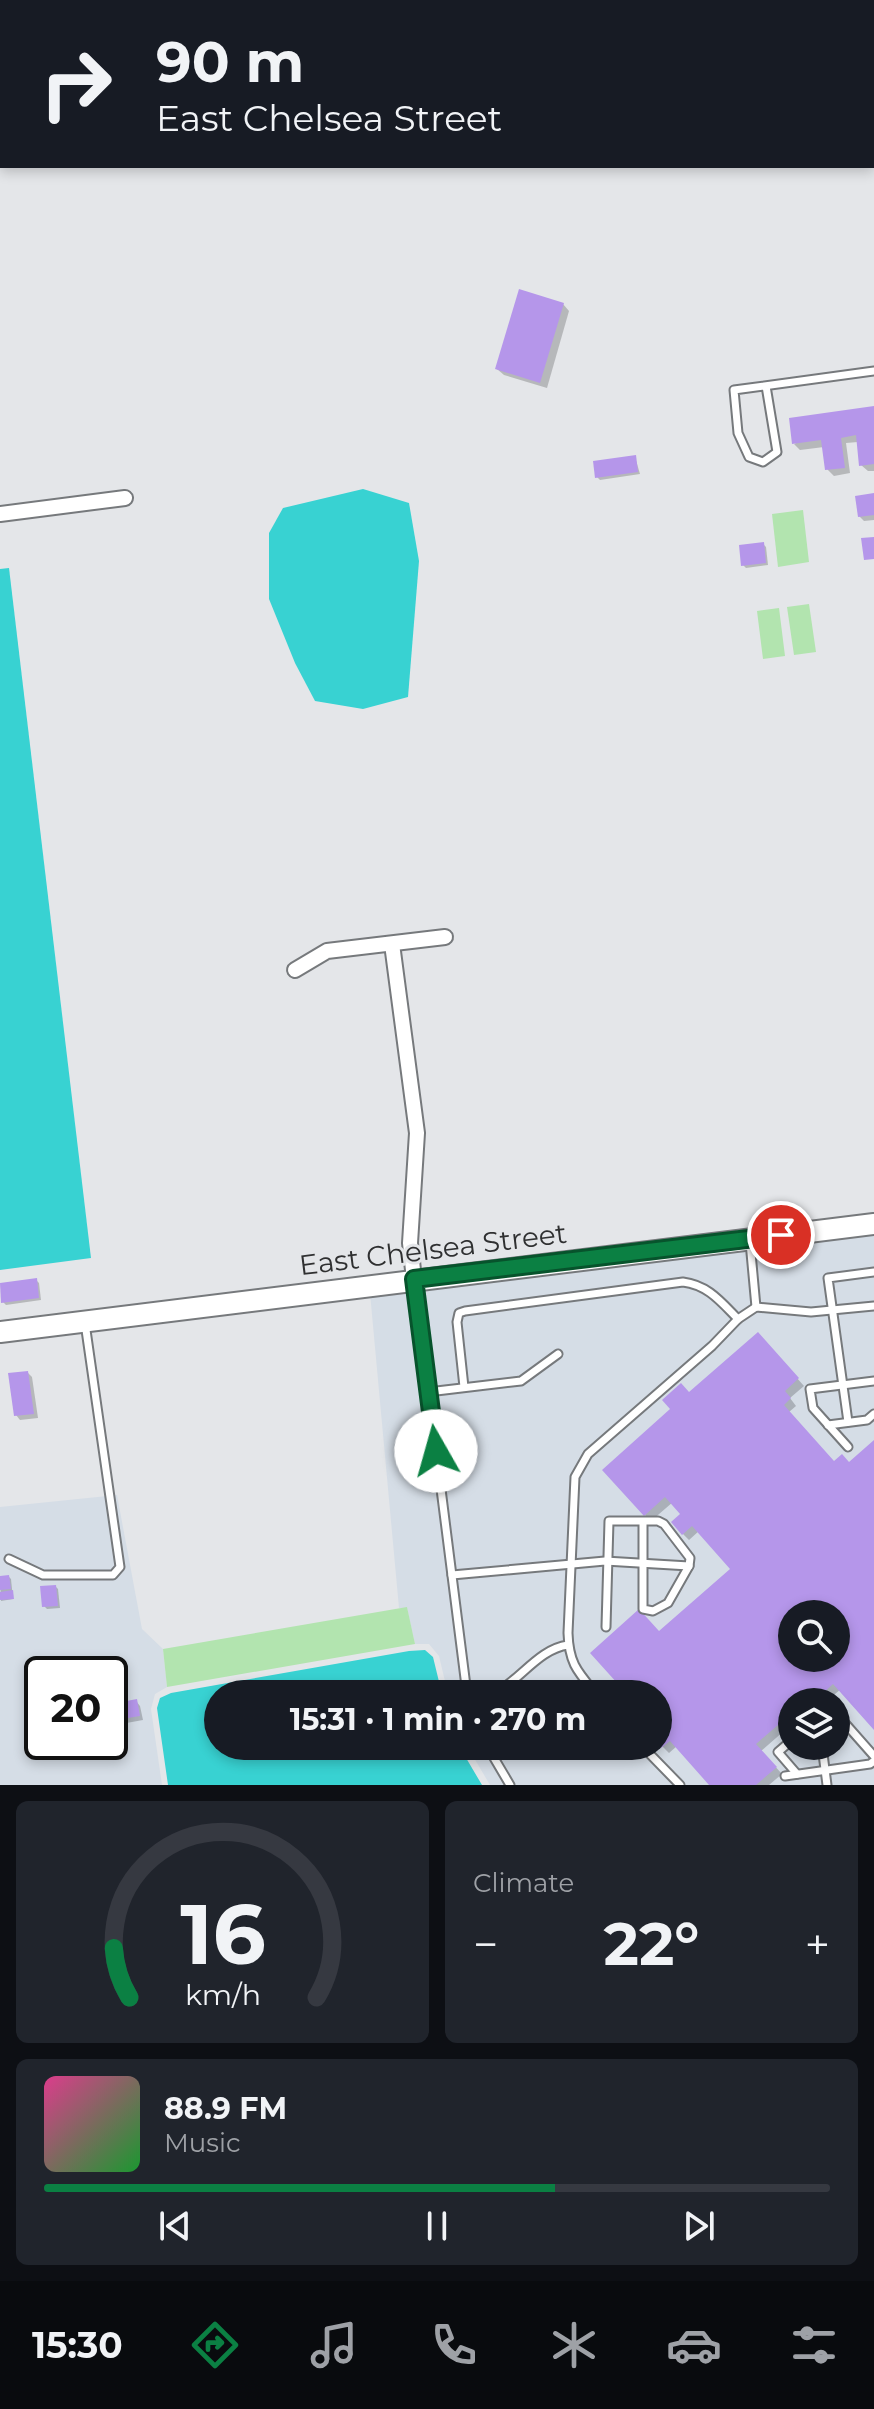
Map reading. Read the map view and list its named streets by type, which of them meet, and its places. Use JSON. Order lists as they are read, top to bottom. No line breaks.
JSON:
{"streets":{"street":["East Chelsea Street"]},"page":{"turn":["90 m","East Chelsea Street"],"limit":"20","trip":"15:31 · 1 min · 270 m","tile":"Climate","heat":["−","22°","+"],"song":["88.9 FM","Music"],"tabs":"15:30","gauge":["16","km/h"]}}
